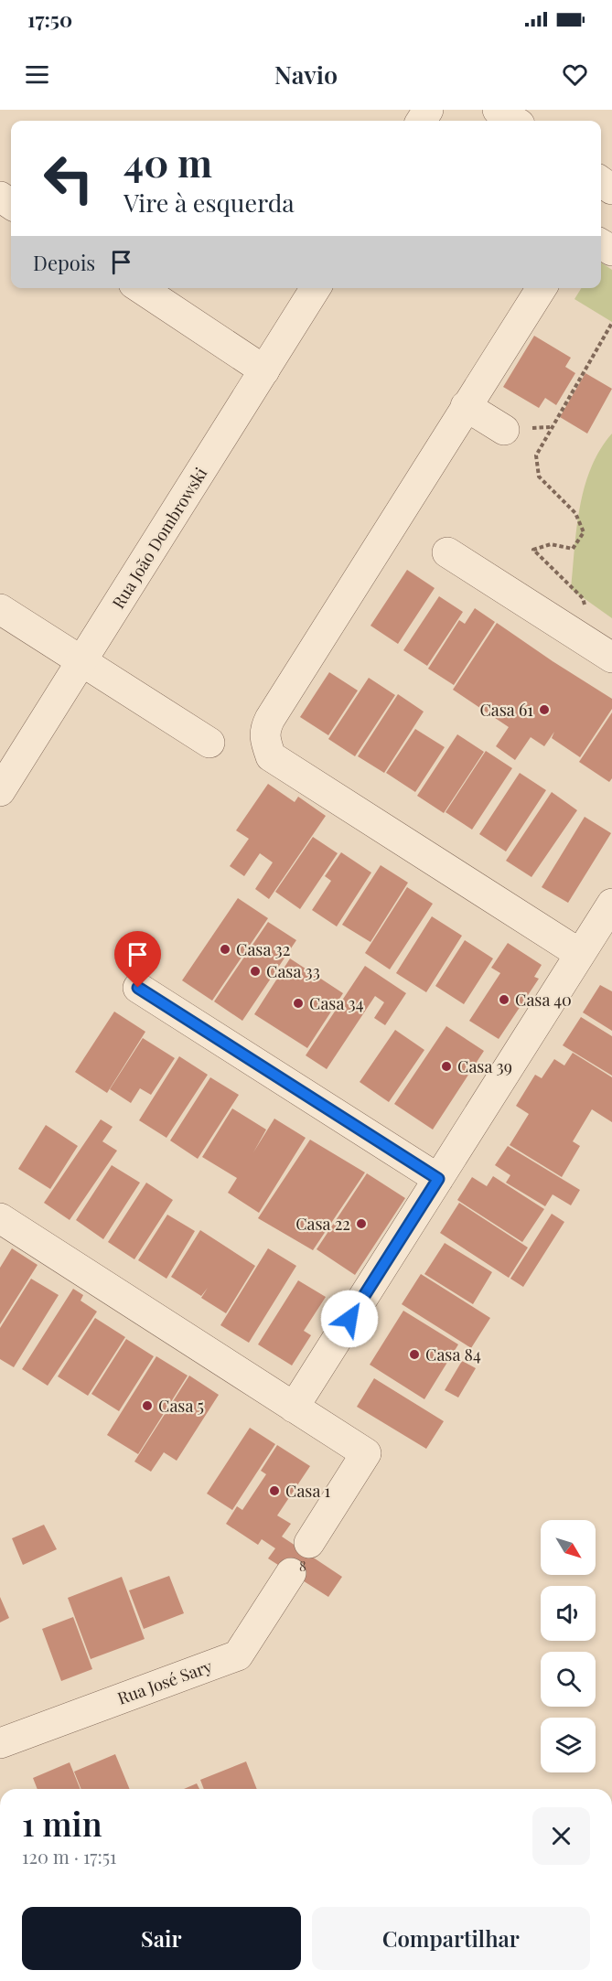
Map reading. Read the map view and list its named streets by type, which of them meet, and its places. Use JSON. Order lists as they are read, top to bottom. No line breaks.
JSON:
{"streets":{"street":["Rua João Dombrowski","Rua José Sary"]},"places":["Casa 61","Casa 32","Casa 33","Casa 40","Casa 34","Casa 39","Casa 22","Casa 84","Casa 5","Casa 1"],"house_numbers":["8"],"north":"bottom right","page":{"status":"17:50","header":"Navio","turn":["40 m","Vire à esquerda"],"then":"Depois","heading":["1 min","120 m · 17:51"],"buttons":["Sair","Compartilhar"]}}
